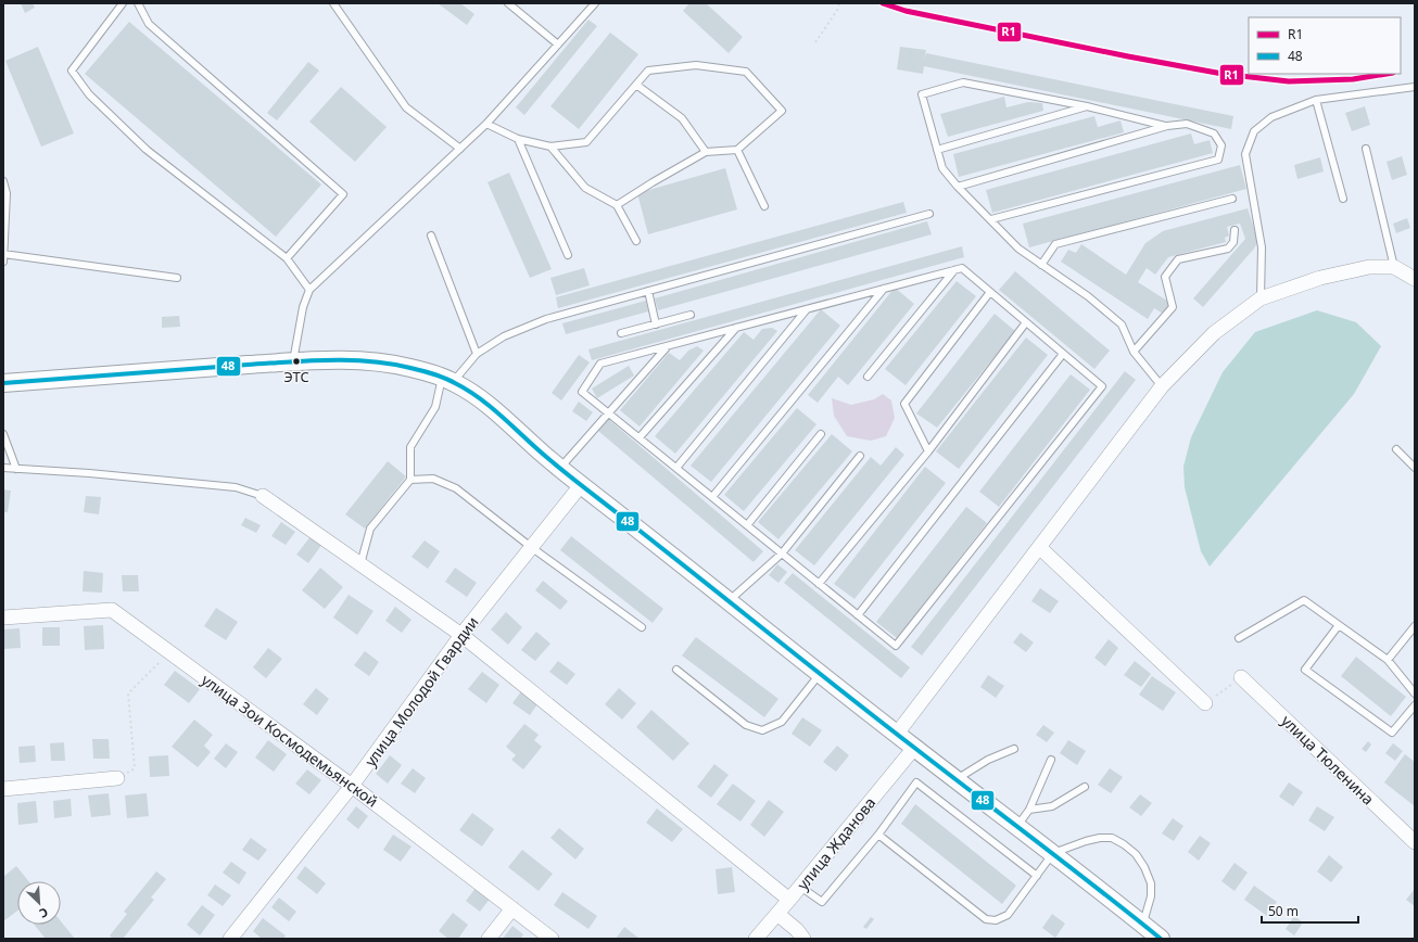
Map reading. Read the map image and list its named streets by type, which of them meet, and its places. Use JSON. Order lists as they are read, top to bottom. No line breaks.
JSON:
{"streets":{"street":["улица Молодой Гвардии","улица Зои Космодемьянской","улица Тюленина","улица Жданова"]},"crossings":[["улица Молодой Гвардии","улица Зои Космодемьянской"]],"places":["ЭТС"],"lines":["transit line R1","transit line 48"],"legend":["R1","48"],"scale_bar":"50 m","north":"bottom right"}
